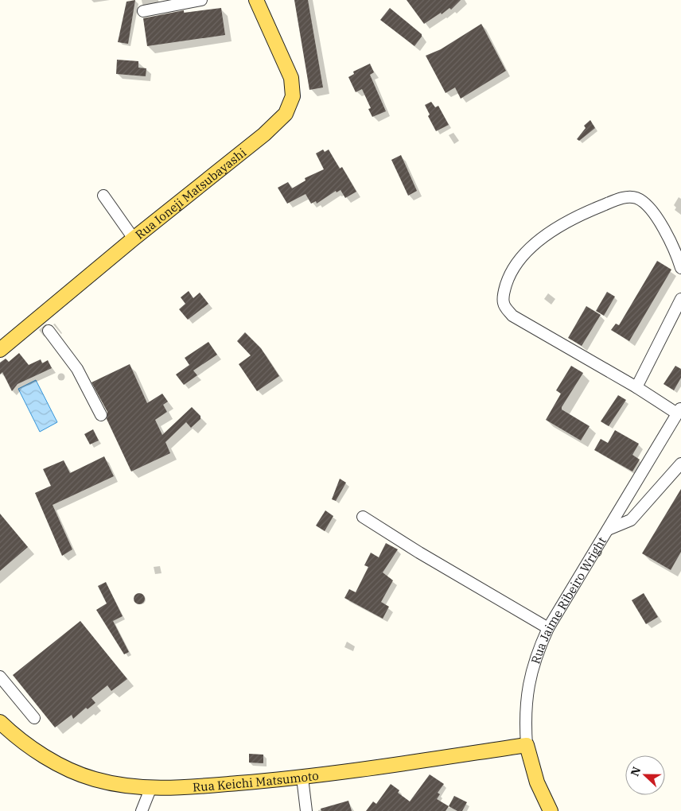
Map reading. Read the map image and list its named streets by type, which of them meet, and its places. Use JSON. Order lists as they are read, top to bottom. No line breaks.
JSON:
{"streets":{"main road":["Rua Ioneji Matsubayashi","Rua Jaime Ribeiro Wright","Rua Keichi Matsumoto"]},"crossings":[["Rua Jaime Ribeiro Wright","Rua Keichi Matsumoto"]],"north":"left"}
